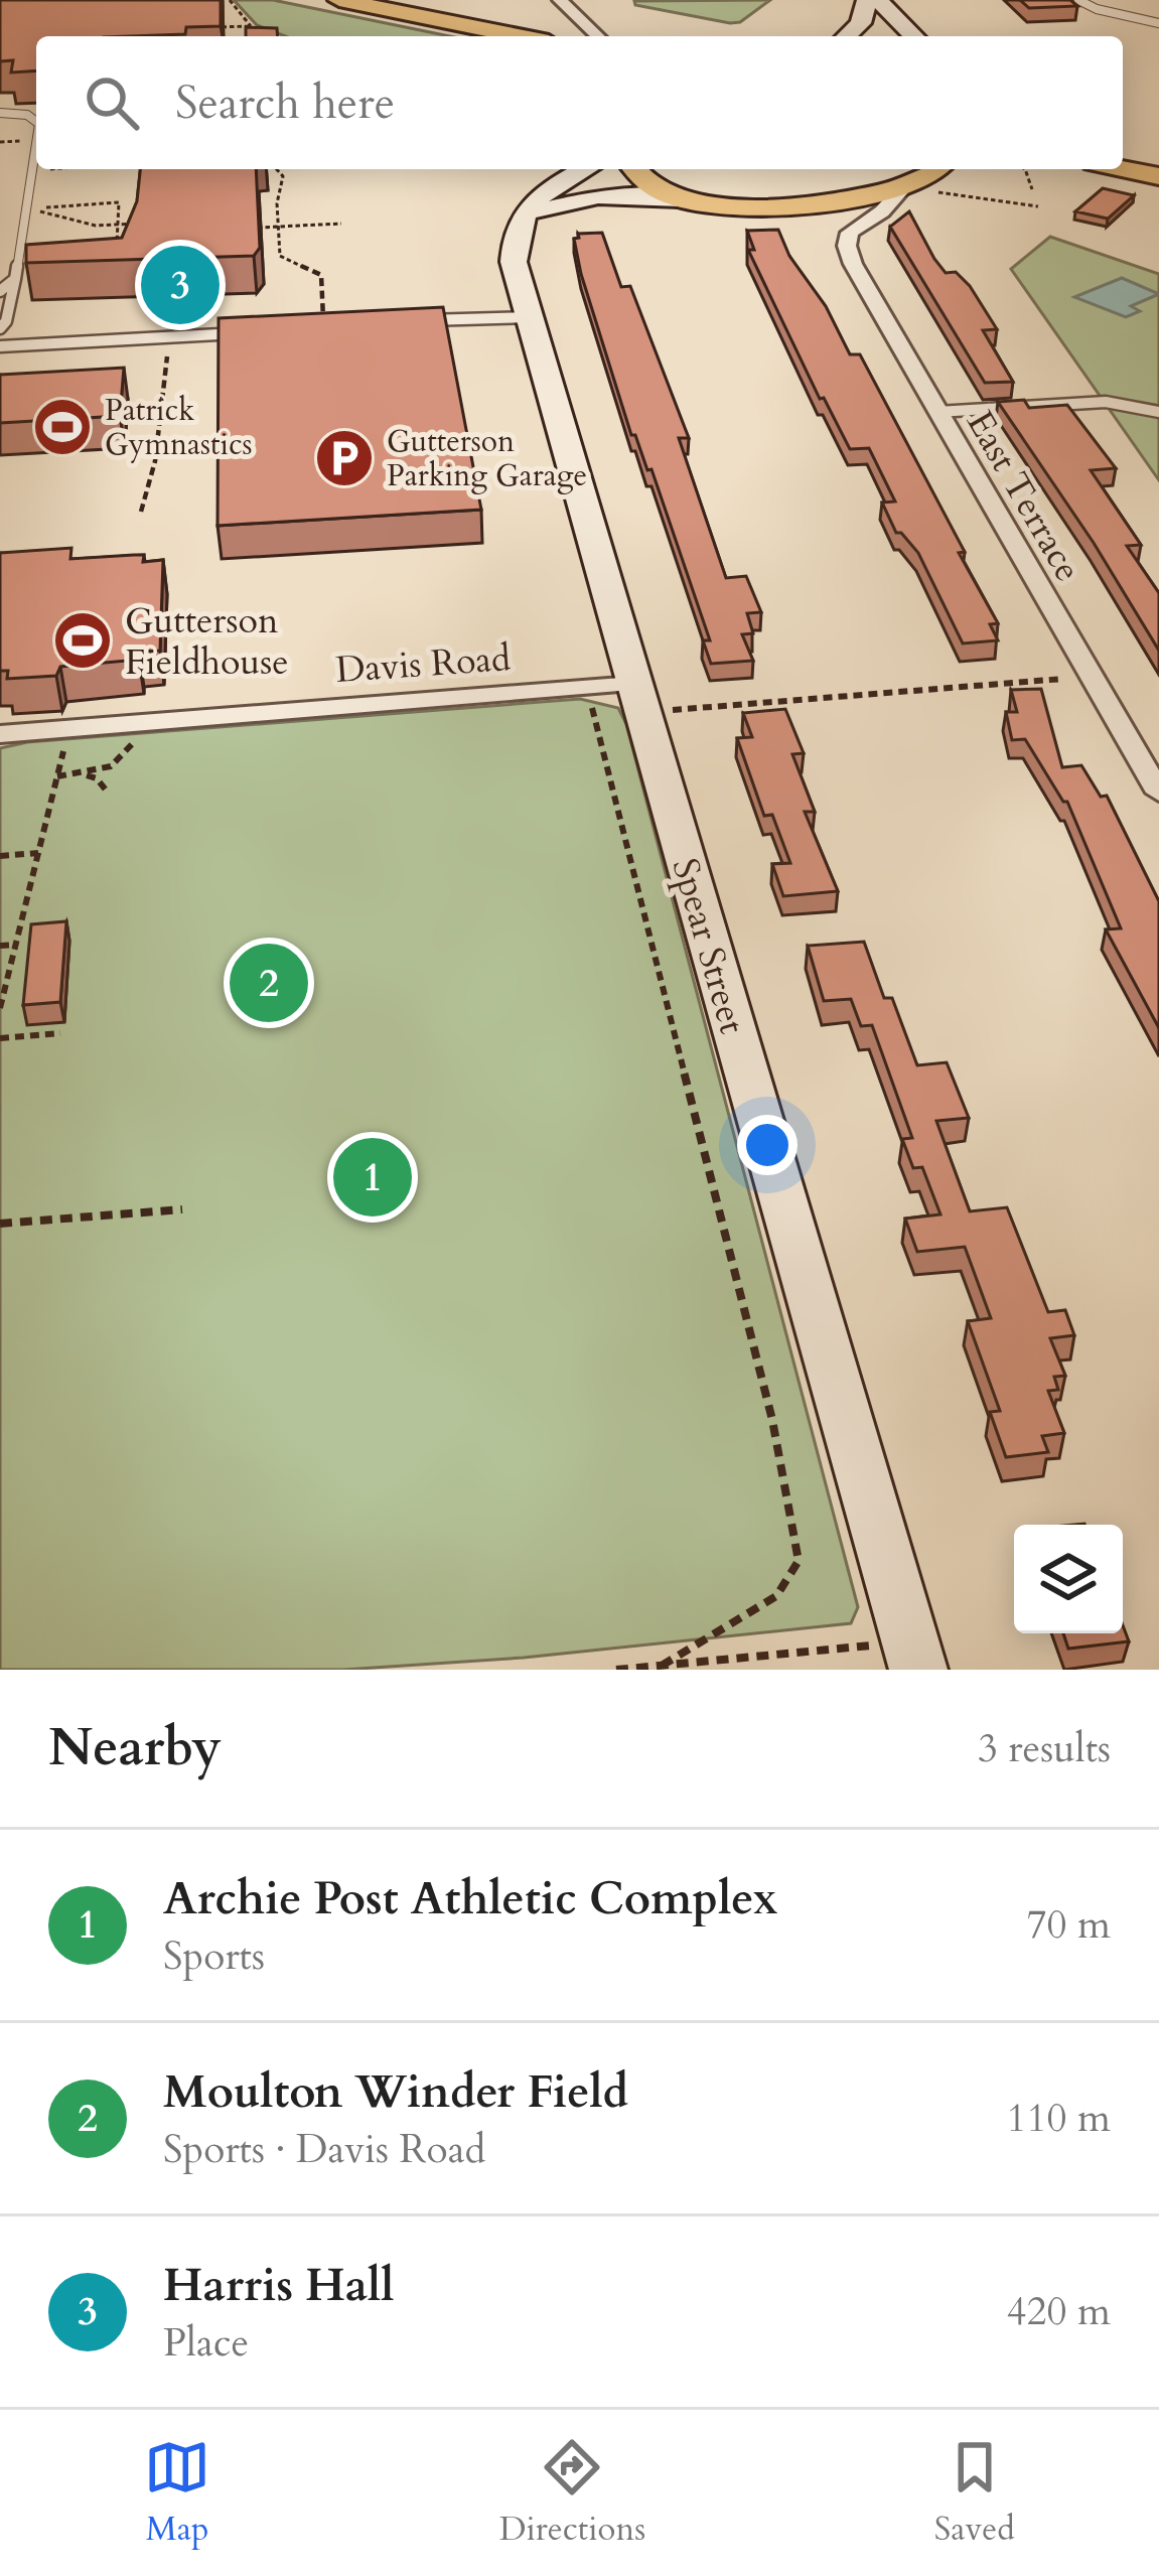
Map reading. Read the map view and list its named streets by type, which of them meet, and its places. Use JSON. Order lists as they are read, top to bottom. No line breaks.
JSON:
{"streets":{"main road":["Spear Street"],"street":["East Terrace","Davis Road"]},"crossings":[["Davis Road","Spear Street"]],"places":{"sports":["Patrick Gymnastics","Gutterson Fieldhouse"],"parking":["Gutterson Parking Garage"]},"page":{"search":"Search here","pins":["3","2","1"],"heading":["Nearby","3 results"],"list":[{"mark":"1","name":"Archie Post Athletic Complex","note":"Sports","value":"70 m"},{"mark":"2","name":"Moulton Winder Field","note":"Sports · Davis Road","value":"110 m"},{"mark":"3","name":"Harris Hall","note":"Place","value":"420 m"}],"nav":["Map","Directions","Saved"]}}
